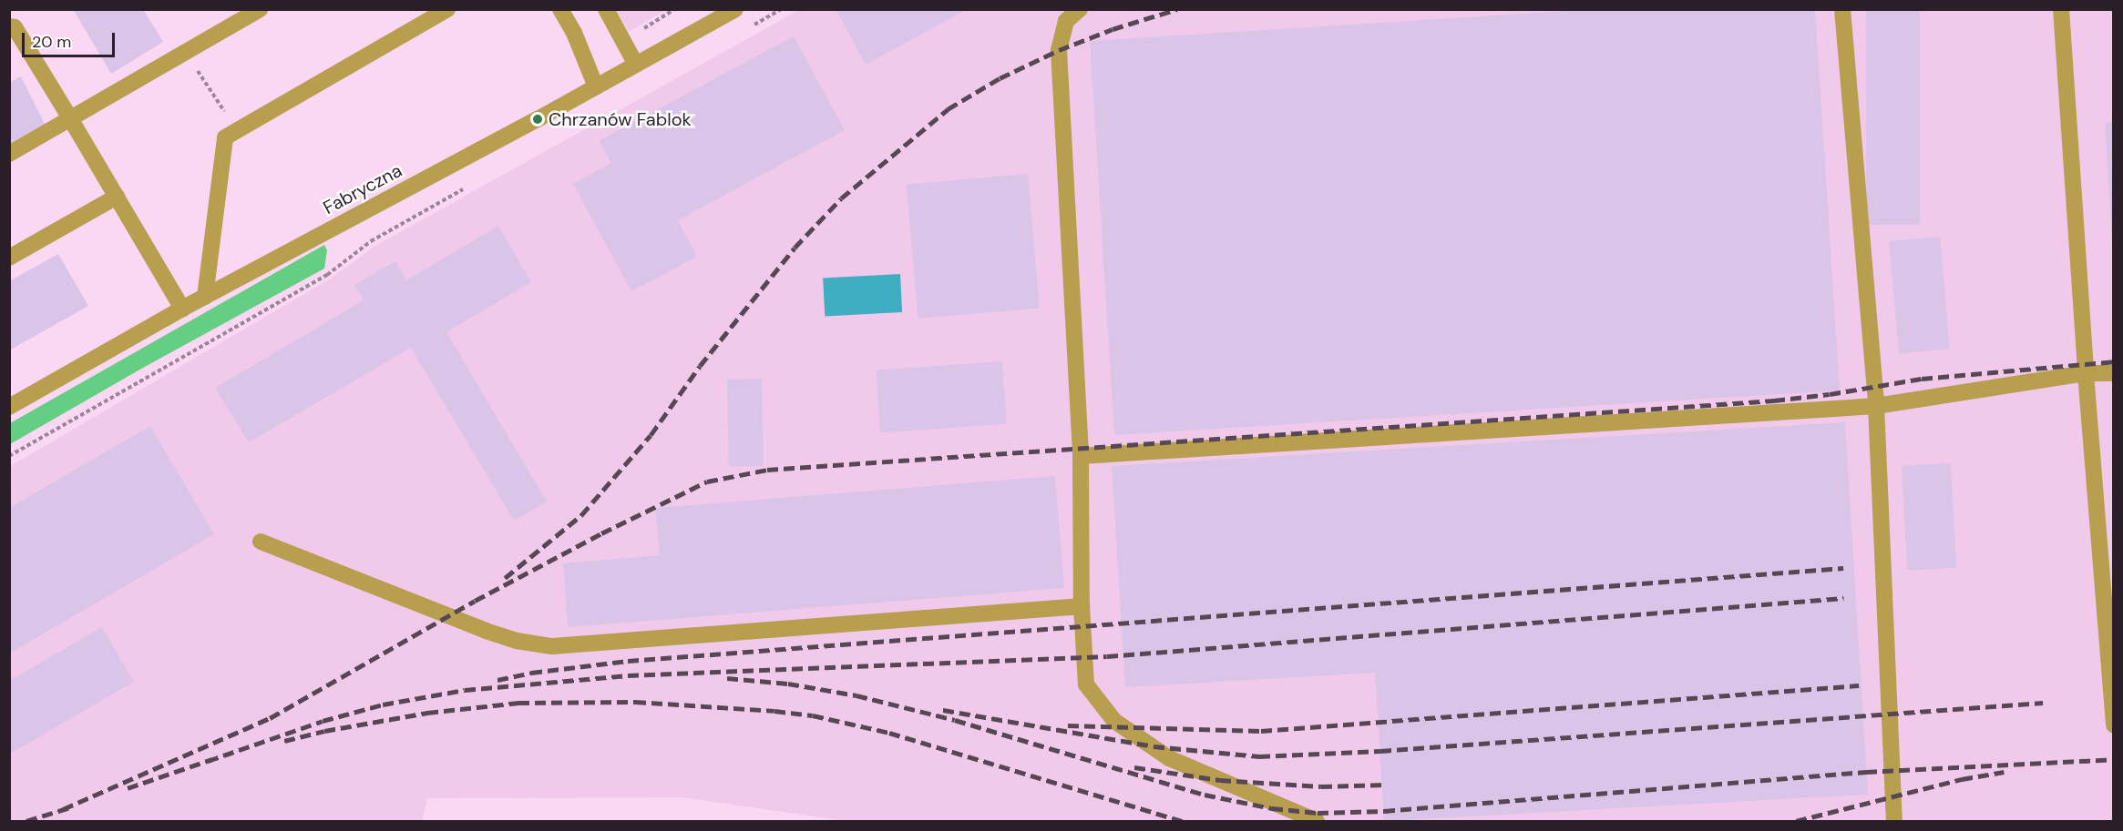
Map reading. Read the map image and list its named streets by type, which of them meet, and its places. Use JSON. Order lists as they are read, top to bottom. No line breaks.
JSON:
{"streets":{"street":["Fabryczna"]},"places":["Chrzanów Fablok"],"scale_bar":"20 m"}
